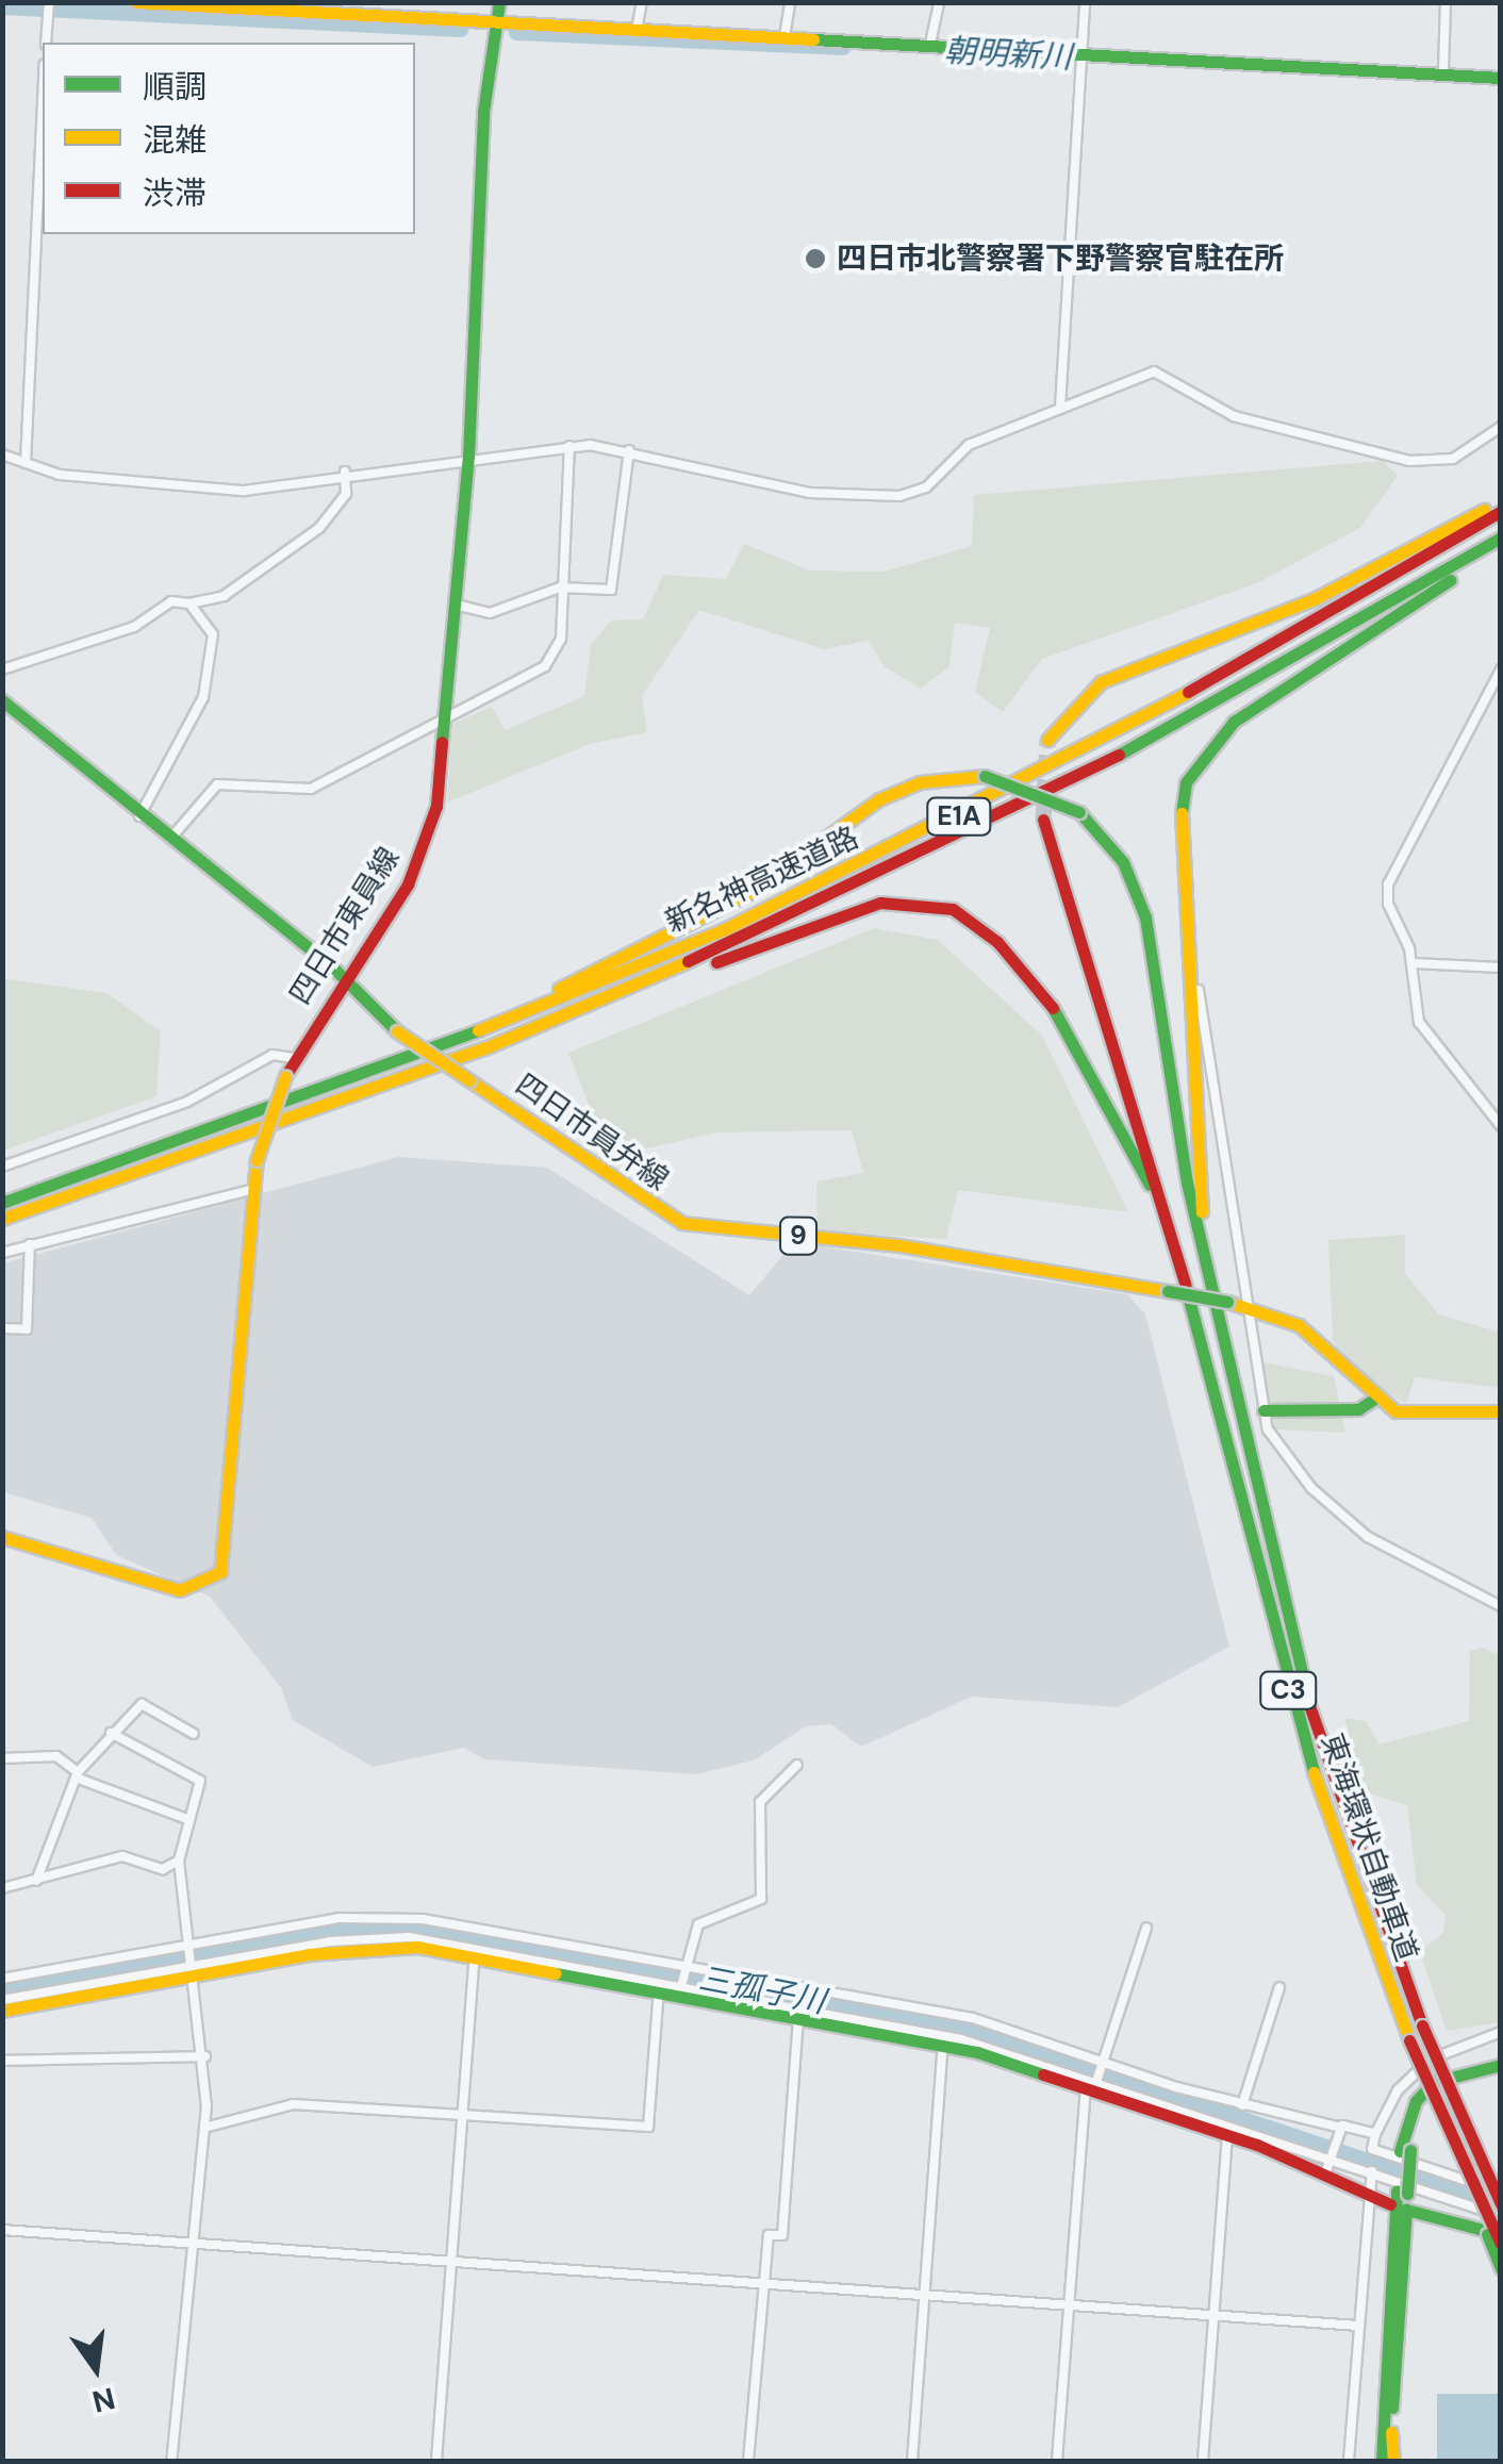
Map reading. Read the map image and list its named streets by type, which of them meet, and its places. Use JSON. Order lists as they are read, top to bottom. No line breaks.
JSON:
{"streets":{"main road":["E1A","新名神高速道路","四日市東員線","四日市員弁線","9","C3","東海環状自動車道"]},"crossings":[["四日市東員線","四日市員弁線"]],"water":["朝明新川","三孤子川"],"places":["四日市北警察署下野警察官駐在所"],"legend":["順調","混雑","渋滞"],"north":"bottom"}
